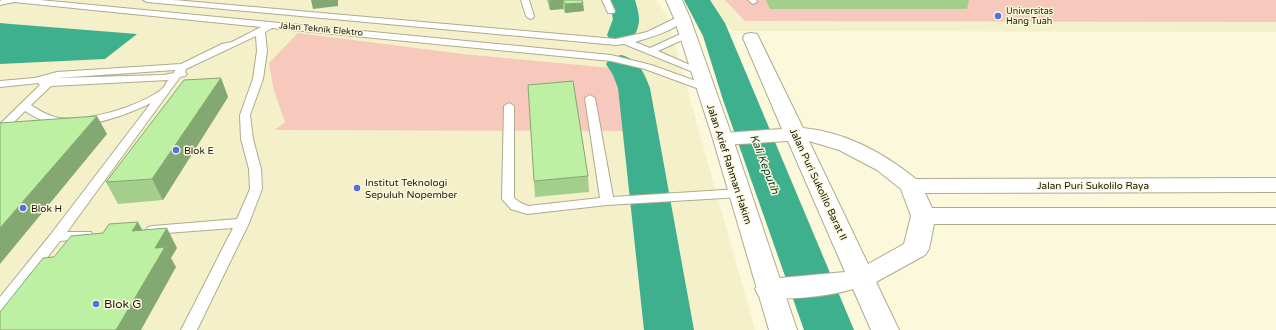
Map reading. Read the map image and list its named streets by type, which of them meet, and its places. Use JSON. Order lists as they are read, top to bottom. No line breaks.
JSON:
{"streets":{"street":["Jalan Arief Rahman Hakim","Jalan Puri Sukolilo Barat II","Jalan Puri Sukolilo Raya"],"lane":["Jalan Teknik Elektro"]},"crossings":[["Jalan Teknik Elektro","Jalan Arief Rahman Hakim"]],"water":["Kali Keputih"],"places":["Universitas Hang Tuah","Blok E","Institut Teknologi Sepuluh Nopember","Blok H","Blok G"]}
